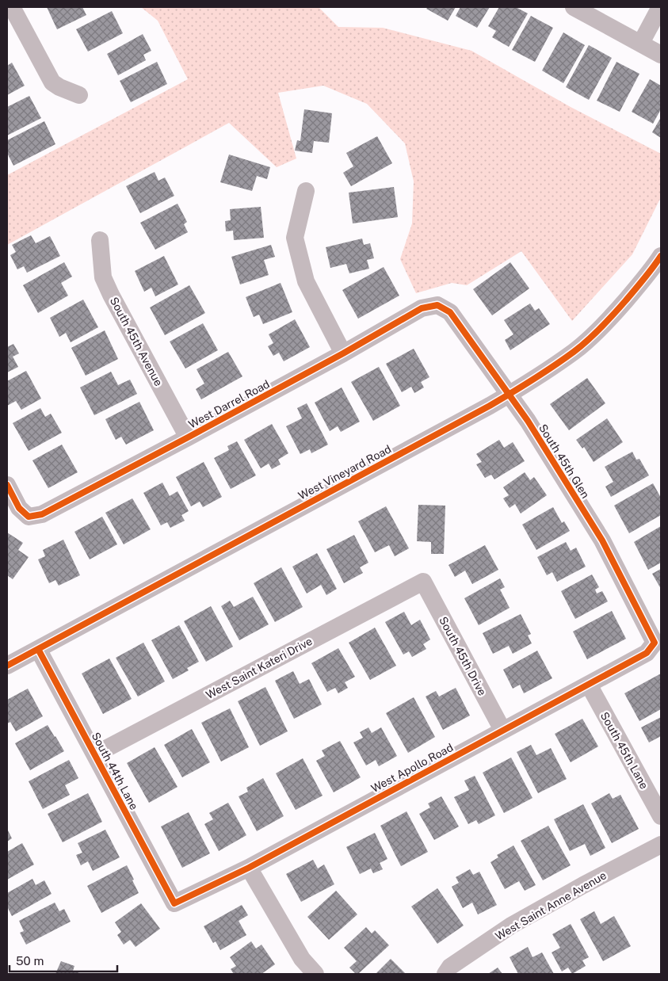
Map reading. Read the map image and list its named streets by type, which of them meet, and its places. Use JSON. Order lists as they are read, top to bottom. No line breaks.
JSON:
{"streets":{"street":["South 45th Avenue","West Darrel Road","South 45th Glen","West Vineyard Road","South 45th Drive","West Saint Kateri Drive","South 45th Lane","West Apollo Road","South 44th Lane","West Saint Anne Avenue"]},"crossings":[["South 45th Avenue","West Darrel Road"],["West Darrel Road","South 45th Glen"],["South 45th Glen","West Vineyard Road"],["South 45th Glen","West Apollo Road"],["West Vineyard Road","South 44th Lane"],["South 45th Drive","West Saint Kateri Drive"],["South 45th Drive","West Apollo Road"],["West Saint Kateri Drive","South 44th Lane"],["South 45th Lane","West Apollo Road"],["West Apollo Road","South 44th Lane"]],"scale_bar":"50 m"}
